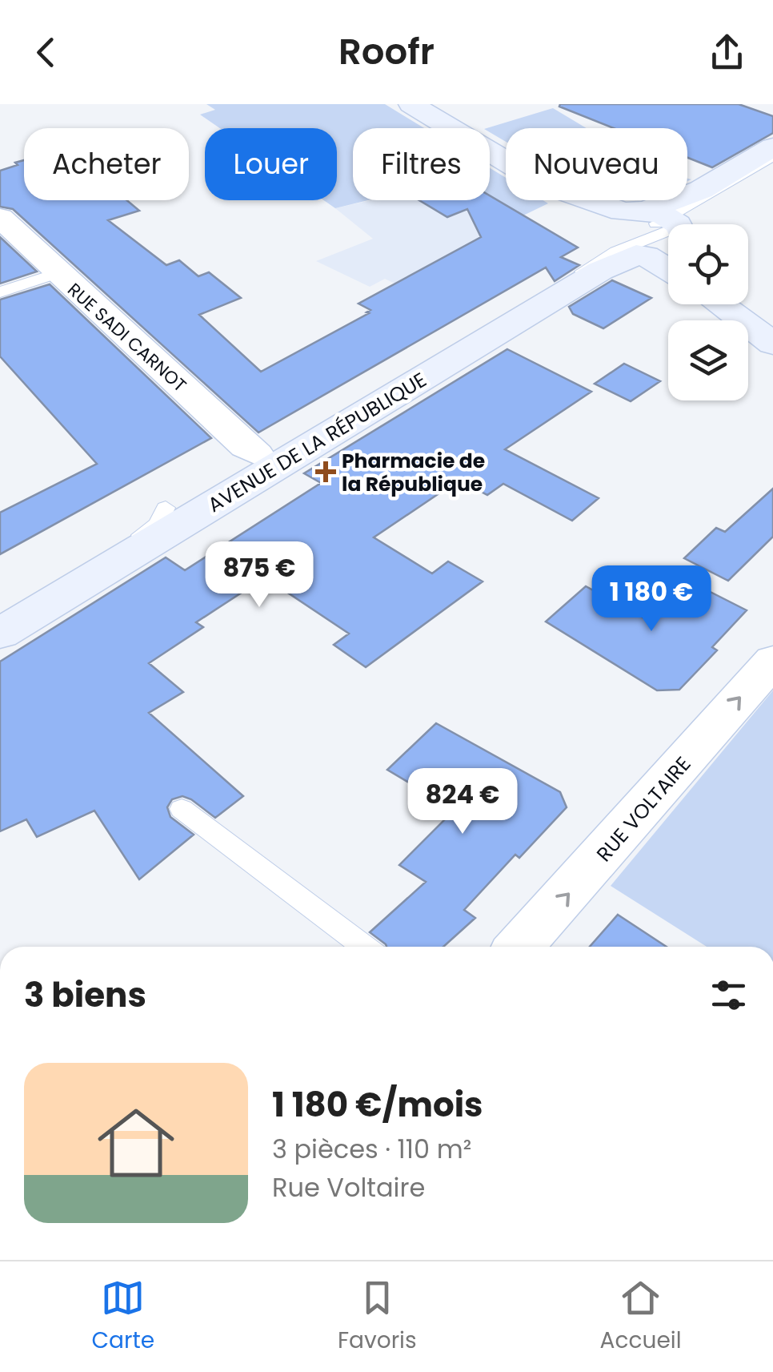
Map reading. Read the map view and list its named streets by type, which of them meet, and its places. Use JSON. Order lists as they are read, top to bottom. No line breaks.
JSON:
{"streets":{"main road":["AVENUE DE LA RÉPUBLIQUE"],"street":["RUE SADI CARNOT","RUE VOLTAIRE"]},"crossings":[["RUE SADI CARNOT","AVENUE DE LA RÉPUBLIQUE"]],"one_way":["RUE VOLTAIRE"],"places":{"health":["Pharmacie de la République"]},"page":{"header":"Roofr","chip":["Acheter","Louer","Filtres","Nouveau"],"price":["875 €","1 180 €","824 €"],"heading":"3 biens","list":[{"name":"1 180 €/mois","note":"3 pièces · 110 m² · Rue Voltaire"}],"tabs":["Carte","Favoris","Accueil"]}}
